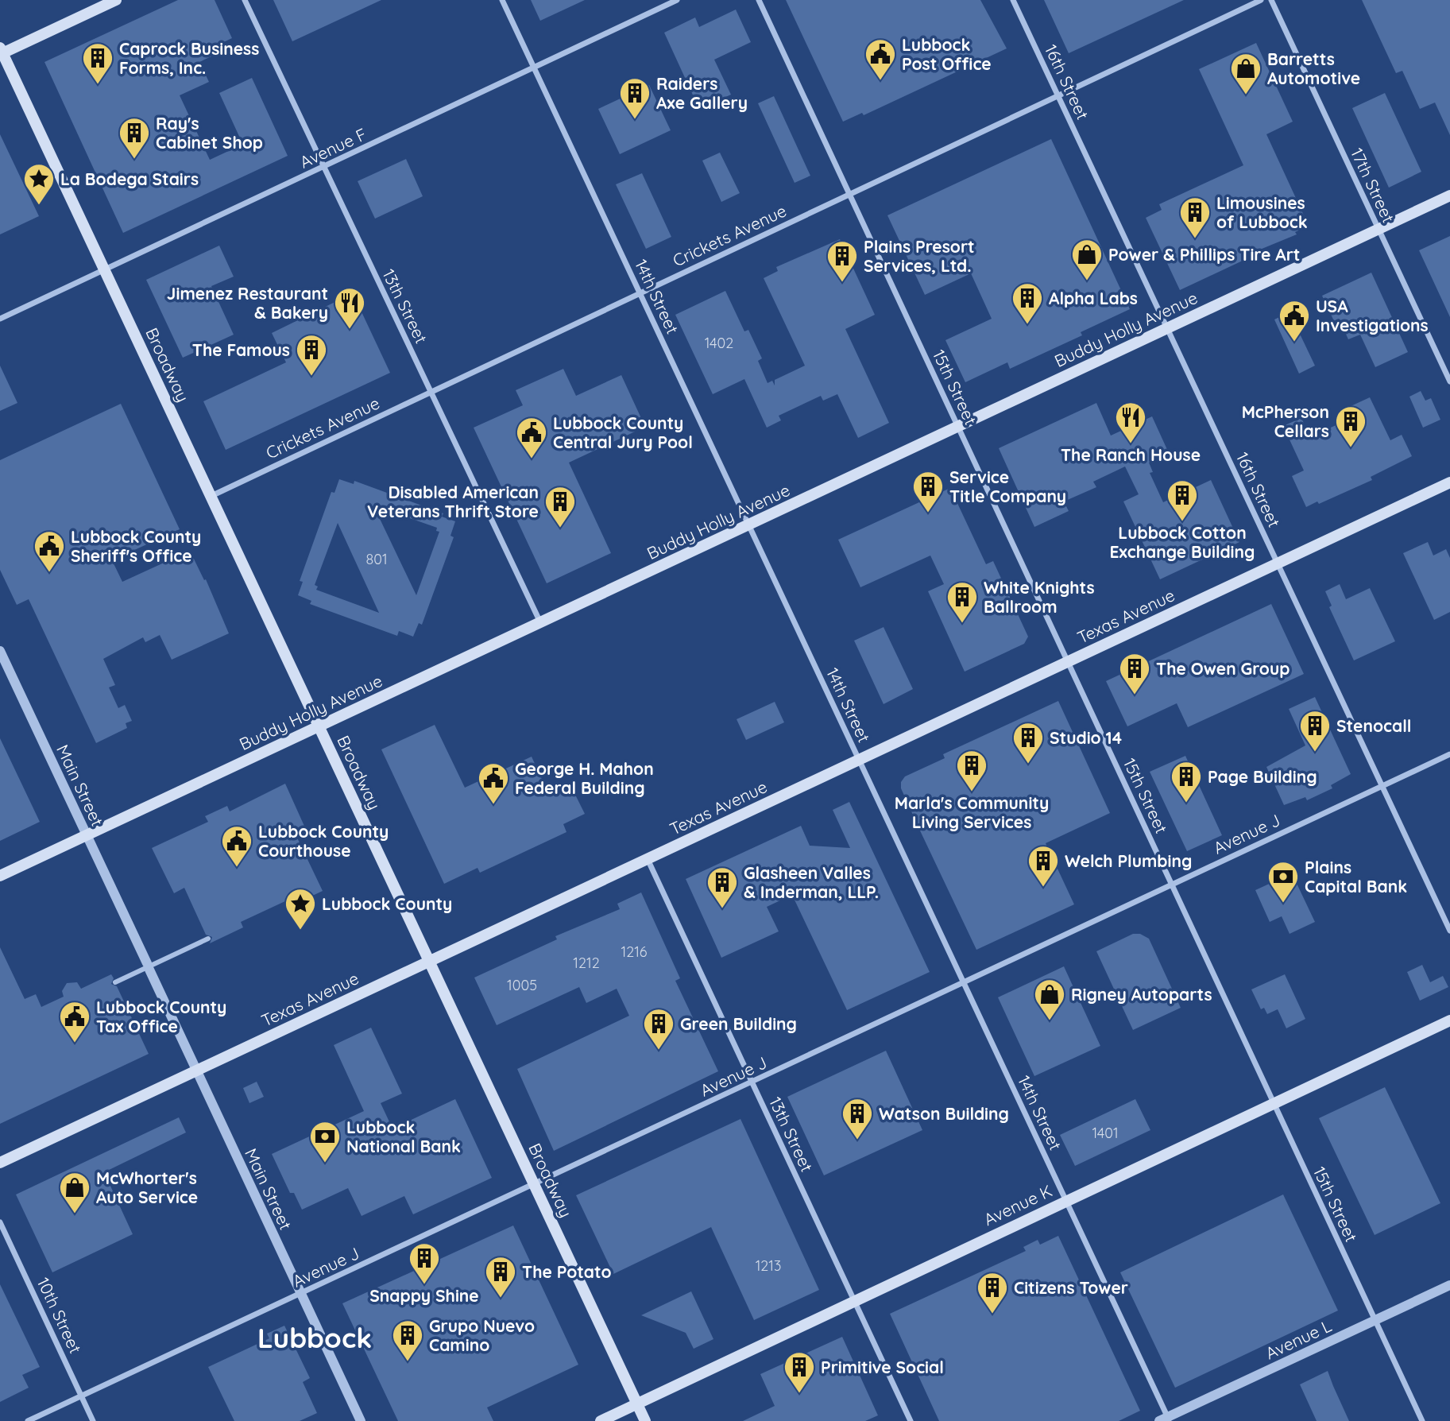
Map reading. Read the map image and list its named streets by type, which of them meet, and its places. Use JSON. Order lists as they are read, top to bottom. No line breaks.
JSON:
{"streets":{"main road":["Buddy Holly Avenue","Broadway","Texas Avenue","Avenue K"],"street":["16th Street","Avenue F","17th Street","Crickets Avenue","14th Street","13th Street","15th Street","Main Street","Avenue J","10th Street","Avenue L"]},"crossings":[["16th Street","Crickets Avenue"],["16th Street","Buddy Holly Avenue"],["16th Street","Texas Avenue"],["16th Street","Avenue J"],["Avenue F","14th Street"],["Avenue F","13th Street"],["Avenue F","Broadway"],["17th Street","Buddy Holly Avenue"],["Crickets Avenue","14th Street"],["Crickets Avenue","13th Street"],["Crickets Avenue","Broadway"],["Crickets Avenue","15th Street"],["14th Street","Buddy Holly Avenue"],["14th Street","Texas Avenue"],["14th Street","Avenue J"],["14th Street","Avenue K"],["14th Street","Avenue L"],["13th Street","Buddy Holly Avenue"],["13th Street","Texas Avenue"],["13th Street","Avenue J"],["13th Street","Avenue K"],["Buddy Holly Avenue","Broadway"],["Buddy Holly Avenue","15th Street"],["Buddy Holly Avenue","Main Street"],["Broadway","Texas Avenue"],["Broadway","Avenue J"],["Broadway","Avenue K"],["15th Street","Texas Avenue"],["15th Street","Avenue J"],["15th Street","Avenue K"],["15th Street","Avenue L"],["Texas Avenue","Main Street"],["Main Street","Avenue J"],["Avenue J","10th Street"]],"districts":["Lubbock"],"places":{"public building":["Lubbock Post Office","USA Investigations","Lubbock County Central Jury Pool","Lubbock County Sheriff's Office","George H. Mahon Federal Building","Lubbock County Courthouse","Lubbock County Tax Office"],"building":["Caprock Business Forms, Inc.","Raiders Axe Gallery","Ray's Cabinet Shop","Limousines of Lubbock","Plains Presort Services, Ltd.","Alpha Labs","The Famous","McPherson Cellars","Service Title Company","Lubbock Cotton Exchange Building","Disabled American Veterans Thrift Store","White Knights Ballroom","The Owen Group","Stenocall","Studio 14","Marla's Community Living Services","Page Building","Welch Plumbing","Glasheen Valles & Inderman, LLP.","Green Building","Watson Building","Snappy Shine","The Potato","Citizens Tower","Grupo Nuevo Camino","Primitive Social"],"shop":["Barretts Automotive","Power & Phillips Tire Art","Rigney Autoparts","McWhorter's Auto Service"],"place":["La Bodega Stairs","Lubbock County"],"restaurant":["Jimenez Restaurant & Bakery","The Ranch House"],"bank":["Plains Capital Bank","Lubbock National Bank"]},"house_numbers":["1402","801","1216","1212","1005","1401","1213"]}
